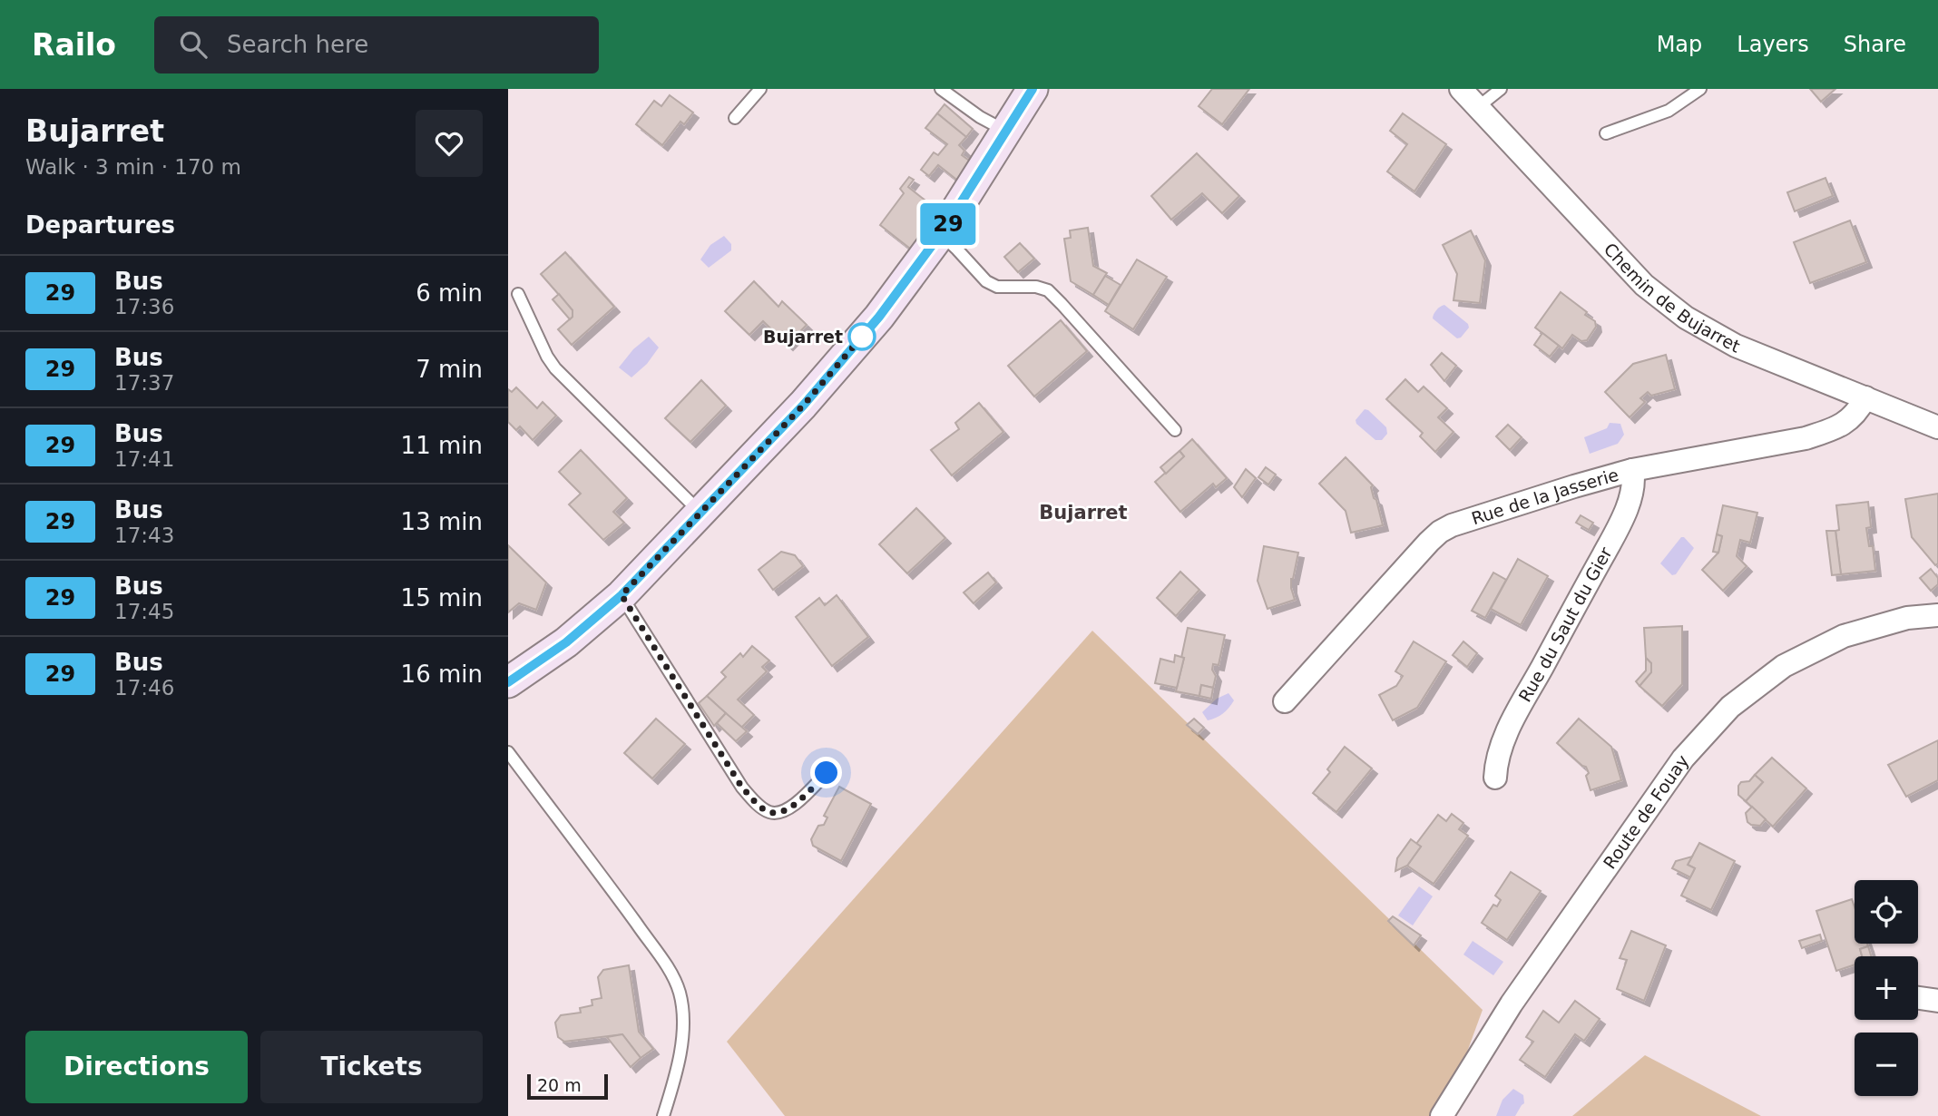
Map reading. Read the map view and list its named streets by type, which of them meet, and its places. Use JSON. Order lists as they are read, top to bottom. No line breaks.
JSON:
{"streets":{"street":["Chemin de Bujarret","Rue de la Jasserie","Rue du Saut du Gier","Route de Fouay"]},"crossings":[["Chemin de Bujarret","Rue de la Jasserie"],["Rue de la Jasserie","Rue du Saut du Gier"]],"districts":["Bujarret"],"places":["Bujarret"],"lines":["bus line 29"],"scale_bar":"20 m","page":{"header":"Railo","search":"Search here","nav":["Map","Layers","Share"],"heading":[["Bujarret","Walk · 3 min · 170 m"],"Departures"],"on_map":"29","list":[{"mark":"29","name":"Bus","note":"17:36","value":"6 min"},{"mark":"29","name":"Bus","note":"17:37","value":"7 min"},{"mark":"29","name":"Bus","note":"17:41","value":"11 min"},{"mark":"29","name":"Bus","note":"17:43","value":"13 min"},{"mark":"29","name":"Bus","note":"17:45","value":"15 min"},{"mark":"29","name":"Bus","note":"17:46","value":"16 min"}],"map_buttons":["+","−"],"buttons":["Directions","Tickets"],"scale":"20 m"}}
